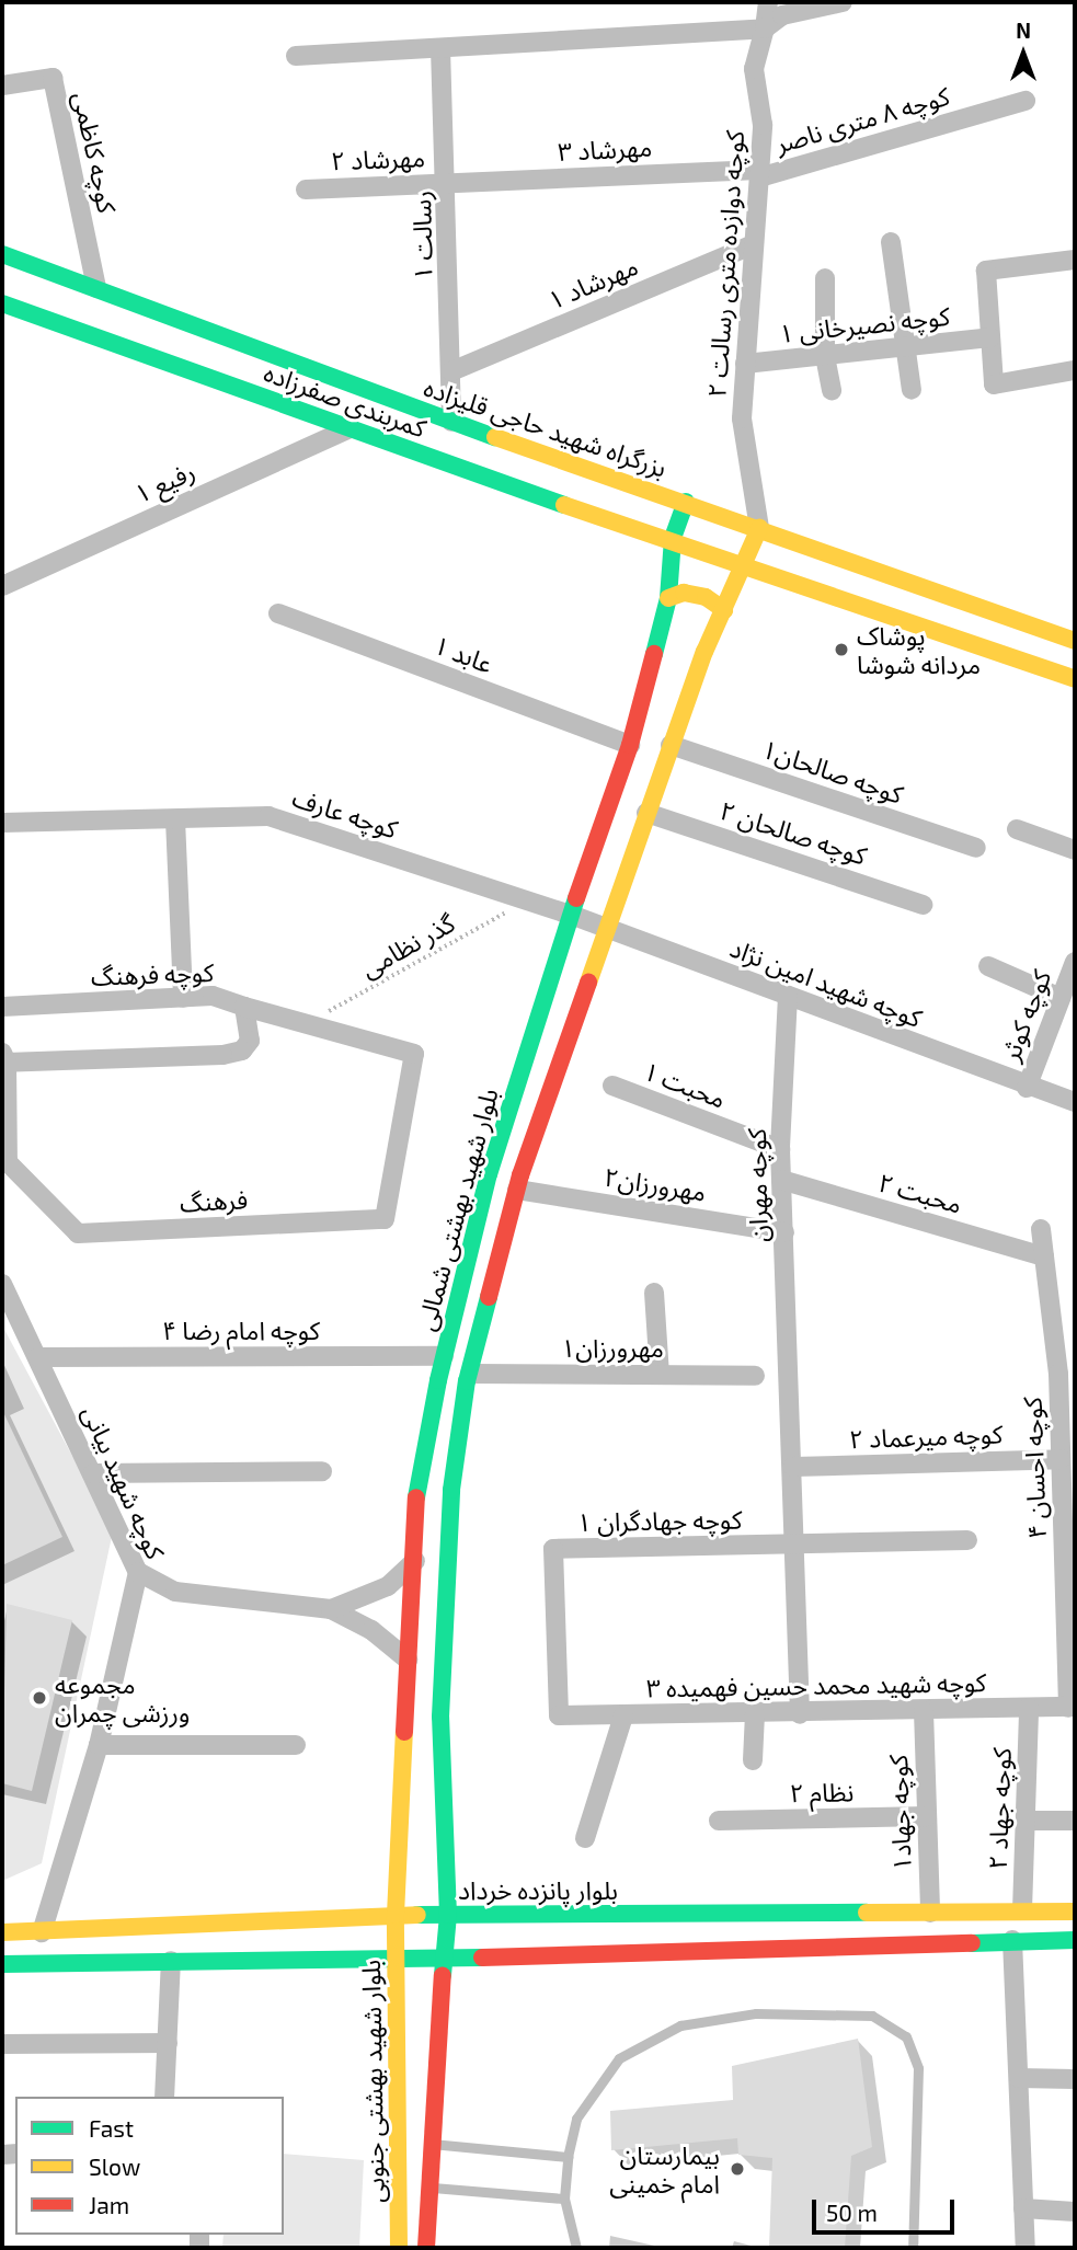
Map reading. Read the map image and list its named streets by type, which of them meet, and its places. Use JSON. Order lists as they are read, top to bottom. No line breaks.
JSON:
{"streets":{"main road":["کمربندی صفرزاده","بزرگراه شهید حاجی قلیزاده","بلوار شهید بهشتی شمالی","بلوار پانزده خرداد","بلوار شهید بهشتی جنوبی"],"street":["کوچه ۸ متری ناصر","مهرشاد ۳","کوچه کاظمی","مهرشاد ۲","رسالت ۱","کوچه دوازده متری رسالت ۲","مهرشاد ۱","کوچه نصیرخانی ۱","رفیع ۱","عابد ۱","کوچه صالحان۱","کوچه عارف","کوچه صالحان ۲","کوچه فرهنگ","کوچه شهید امین نژاد","کوچه کوثر","محبت ۱","مهرورزان۲","کوچه مهران","محبت ۲","فرهنگ","کوچه امام رضا ۴","مهرورزان۱","کوچه میرعماد ۲","کوچه احسان ۴","کوچه شهید بیانی","کوچه جهادگران ۱","کوچه شهید محمد حسین فهمیده ۳","نظام ۲","کوچه جهاد ۲","کوچه جهاد۱"],"path":["گذر نظامی"]},"crossings":[["کوچه ۸ متری ناصر","مهرشاد ۳"],["کوچه ۸ متری ناصر","کوچه دوازده متری رسالت ۲"],["مهرشاد ۳","مهرشاد ۲"],["مهرشاد ۳","رسالت ۱"],["مهرشاد ۳","کوچه دوازده متری رسالت ۲"],["کوچه کاظمی","بزرگراه شهید حاجی قلیزاده"],["مهرشاد ۲","رسالت ۱"],["رسالت ۱","مهرشاد ۱"],["رسالت ۱","بزرگراه شهید حاجی قلیزاده"],["کوچه دوازده متری رسالت ۲","مهرشاد ۱"],["کوچه دوازده متری رسالت ۲","کوچه نصیرخانی ۱"],["کوچه دوازده متری رسالت ۲","بزرگراه شهید حاجی قلیزاده"],["کمربندی صفرزاده","رفیع ۱"],["کمربندی صفرزاده","بلوار شهید بهشتی شمالی"],["بزرگراه شهید حاجی قلیزاده","بلوار شهید بهشتی شمالی"],["عابد ۱","بلوار شهید بهشتی شمالی"],["کوچه عارف","گذر نظامی"],["کوچه عارف","کوچه شهید امین نژاد"],["کوچه عارف","بلوار شهید بهشتی شمالی"],["گذر نظامی","فرهنگ"],["کوچه فرهنگ","فرهنگ"],["کوچه شهید امین نژاد","کوچه کوثر"],["کوچه شهید امین نژاد","کوچه مهران"],["کوچه شهید امین نژاد","بلوار شهید بهشتی شمالی"],["محبت ۱","کوچه مهران"],["مهرورزان۲","کوچه مهران"],["کوچه مهران","محبت ۲"],["کوچه مهران","کوچه میرعماد ۲"],["کوچه مهران","کوچه جهادگران ۱"],["کوچه مهران","کوچه شهید محمد حسین فهمیده ۳"],["محبت ۲","کوچه احسان ۴"],["بلوار شهید بهشتی شمالی","کوچه امام رضا ۴"],["بلوار شهید بهشتی شمالی","بلوار پانزده خرداد"],["بلوار شهید بهشتی شمالی","بلوار شهید بهشتی جنوبی"],["کوچه امام رضا ۴","کوچه شهید بیانی"],["کوچه میرعماد ۲","کوچه احسان ۴"],["کوچه احسان ۴","کوچه شهید محمد حسین فهمیده ۳"],["کوچه شهید بیانی","بلوار پانزده خرداد"],["کوچه جهادگران ۱","کوچه شهید محمد حسین فهمیده ۳"],["کوچه شهید محمد حسین فهمیده ۳","کوچه جهاد ۲"],["کوچه شهید محمد حسین فهمیده ۳","کوچه جهاد۱"],["نظام ۲","کوچه جهاد۱"],["کوچه جهاد ۲","بلوار پانزده خرداد"],["کوچه جهاد۱","بلوار پانزده خرداد"],["بلوار پانزده خرداد","بلوار شهید بهشتی جنوبی"]],"places":["پوشاک مردانه شوشا","مجموعه ورزشی چمران","بیمارستان امام خمینی"],"legend":["Fast","Slow","Jam"],"scale_bar":"50 m","north":"top"}
